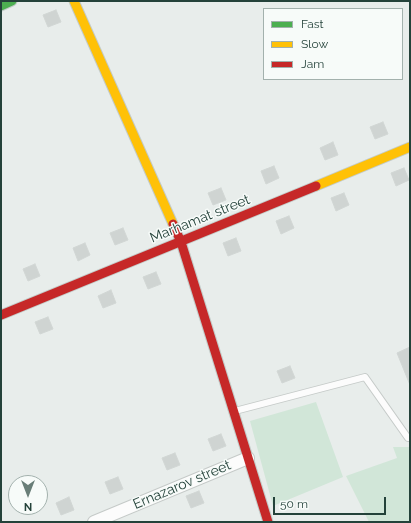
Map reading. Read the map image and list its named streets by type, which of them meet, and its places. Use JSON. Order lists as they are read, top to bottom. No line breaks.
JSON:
{"streets":{"street":["Marhamat street","Ernazarov street"]},"legend":["Fast","Slow","Jam"],"scale_bar":"50 m","north":"bottom"}
